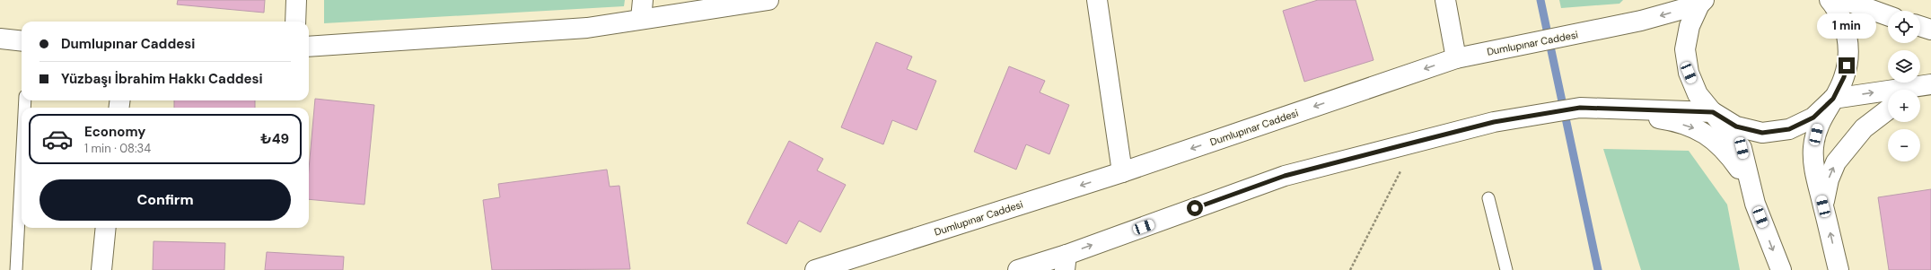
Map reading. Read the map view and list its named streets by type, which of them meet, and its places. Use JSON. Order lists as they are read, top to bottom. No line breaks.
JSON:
{"streets":{"main road":["Dumlupınar Caddesi"]},"page":{"map_buttons":["+","−"],"bubble":"1 min","banner":["Dumlupınar Caddesi","Yüzbaşı İbrahim Hakkı Caddesi"],"list":[{"name":"Economy","note":"1 min · 08:34","value":"₺49"}],"buttons":"Confirm"}}
